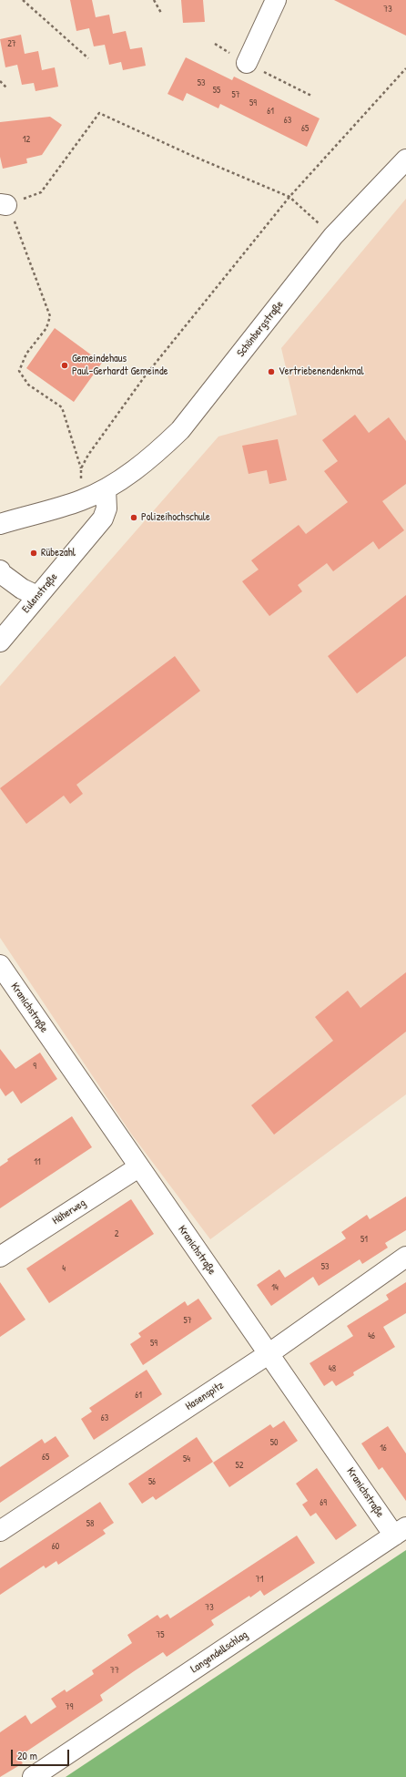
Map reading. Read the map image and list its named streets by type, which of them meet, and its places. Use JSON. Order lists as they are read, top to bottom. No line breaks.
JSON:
{"streets":{"street":["Schönbergstraße","Eulenstraße","Kranichstraße","Häherweg","Hasenspitz","Langendellschlag"]},"crossings":[["Schönbergstraße","Eulenstraße"],["Kranichstraße","Häherweg"],["Kranichstraße","Hasenspitz"],["Kranichstraße","Langendellschlag"]],"places":["Gemeindehaus Paul-Gerhardt Gemeinde","Vertriebenendenkmal","Polizeihochschule","Rübezahl"],"house_numbers":["73","27","53","55","57","59","61","63","65","12","9","11","2","51","53","4","14","57","46","59","48","61","63","50","16","65","54","52","56","69","58","60","71","73","75","77","79"],"scale_bar":"20 m"}
